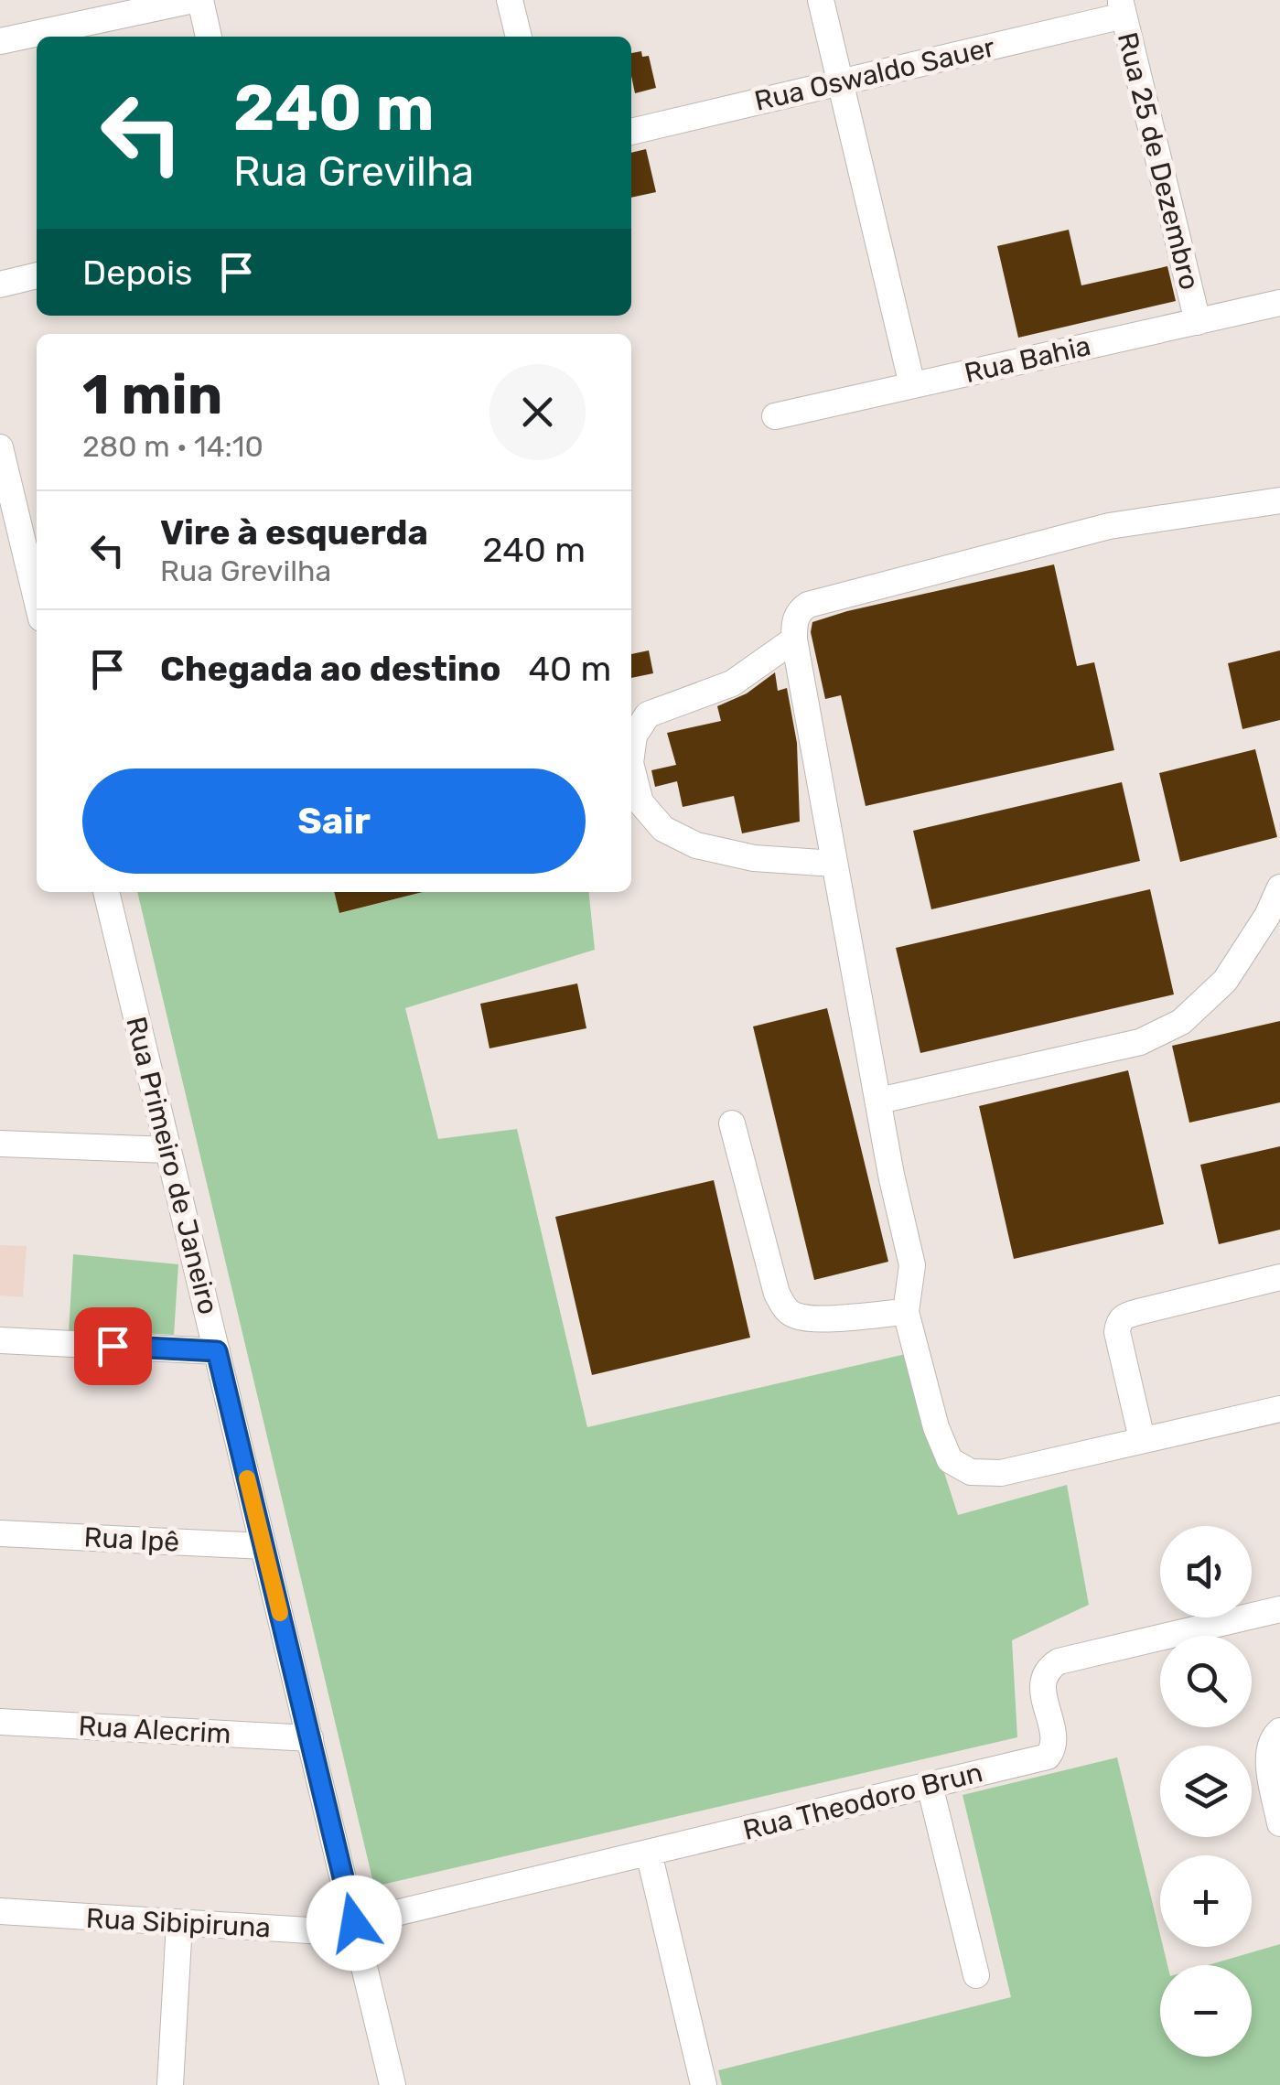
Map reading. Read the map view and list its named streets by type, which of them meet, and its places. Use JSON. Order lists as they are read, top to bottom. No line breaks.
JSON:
{"streets":{"street":["Rua Oswaldo Sauer","Rua 25 de Dezembro","Rua Bahia","Rua Primeiro de Janeiro","Rua Ipê","Rua Alecrim","Rua Theodoro Brun","Rua Sibipiruna"]},"crossings":[["Rua Oswaldo Sauer","Rua 25 de Dezembro"],["Rua 25 de Dezembro","Rua Bahia"],["Rua Primeiro de Janeiro","Rua Ipê"],["Rua Primeiro de Janeiro","Rua Alecrim"],["Rua Primeiro de Janeiro","Rua Theodoro Brun"],["Rua Primeiro de Janeiro","Rua Sibipiruna"],["Rua Theodoro Brun","Rua Sibipiruna"]],"page":{"turn":["240 m","Rua Grevilha"],"then":"Depois","heading":["1 min","280 m · 14:10"],"list":[{"name":"Vire à esquerda","note":"Rua Grevilha","value":"240 m"},{"name":"Chegada ao destino","value":"40 m"}],"buttons":"Sair","map_buttons":["+","−"]}}
